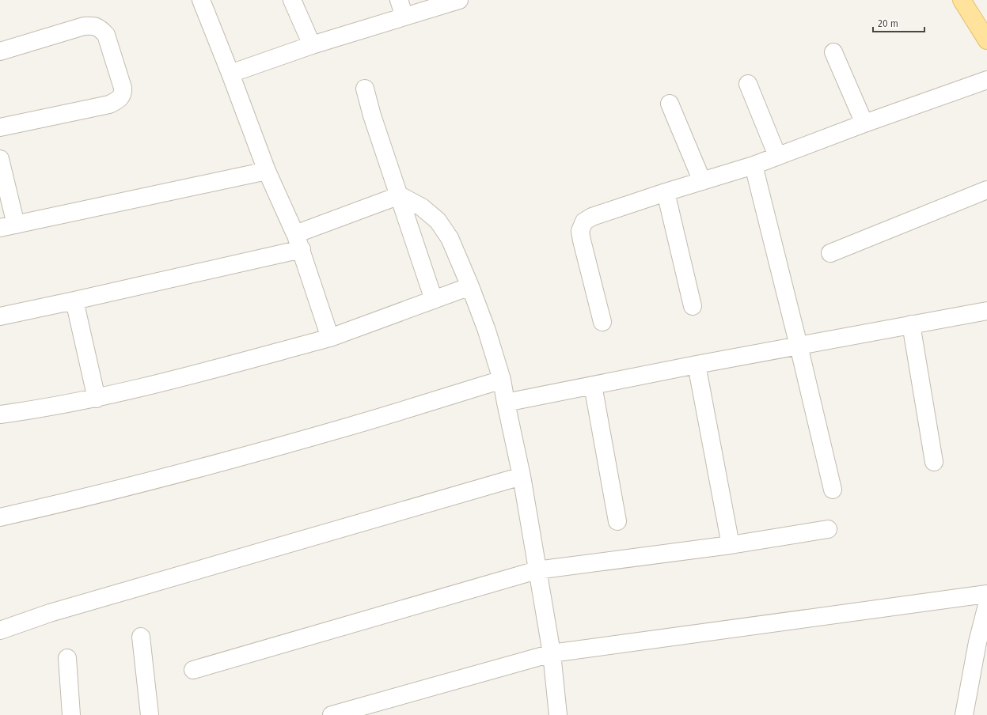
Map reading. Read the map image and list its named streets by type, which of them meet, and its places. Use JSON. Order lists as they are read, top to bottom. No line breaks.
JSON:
{"scale_bar":"20 m"}
